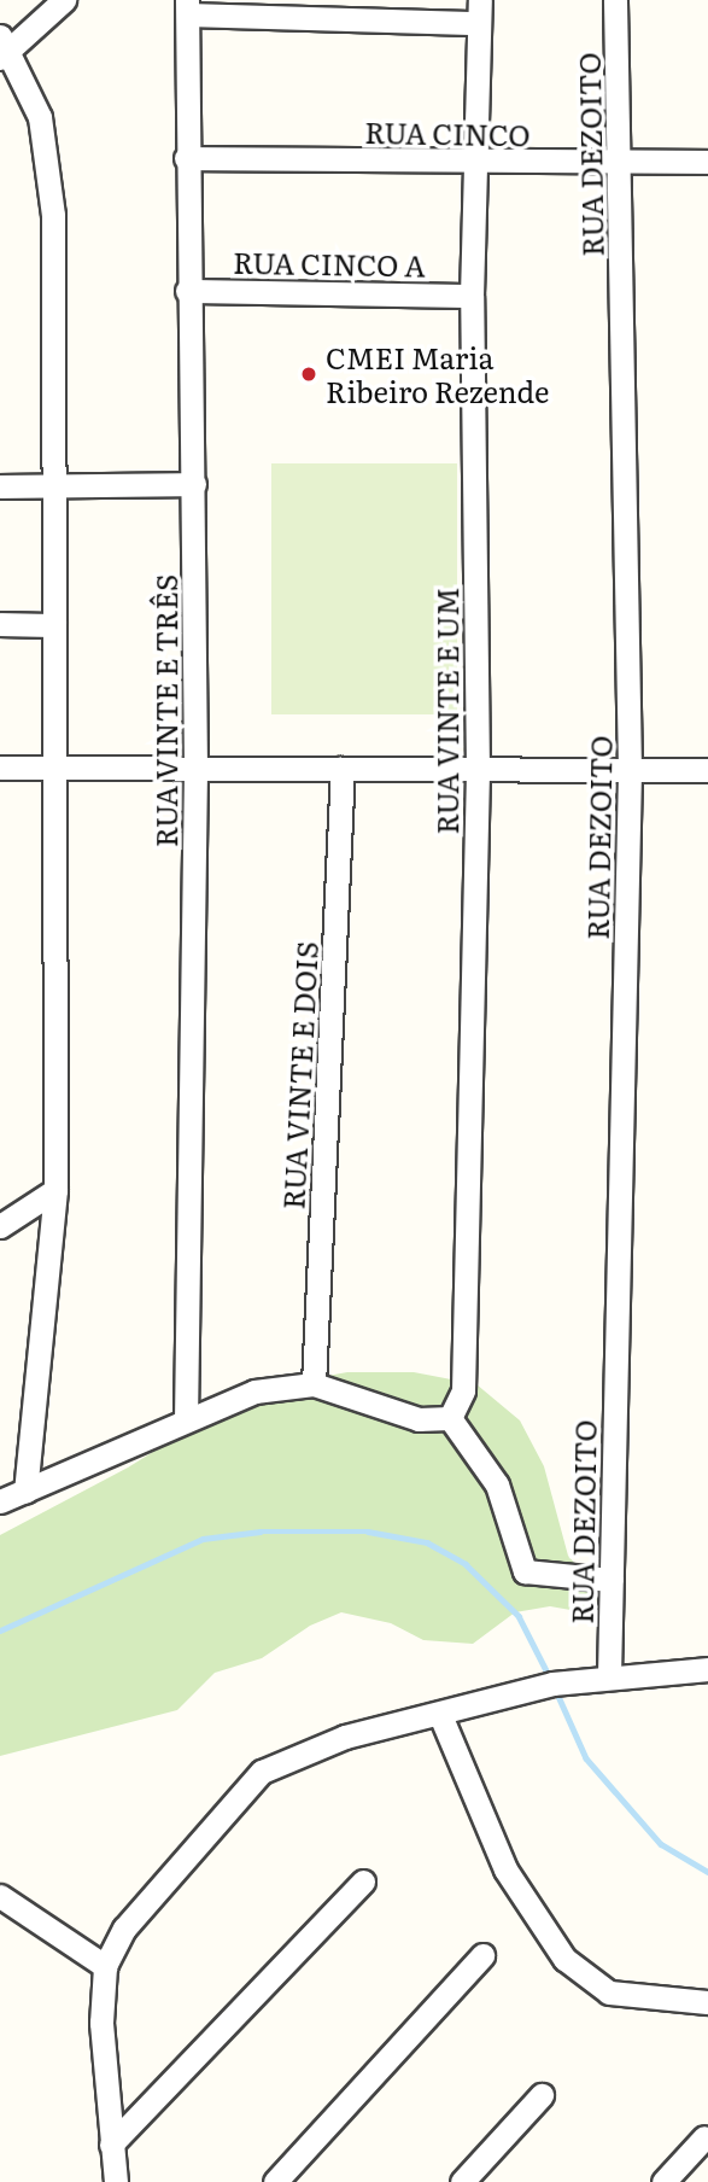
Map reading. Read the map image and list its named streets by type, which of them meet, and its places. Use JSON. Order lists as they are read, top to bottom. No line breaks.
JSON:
{"streets":{"street":["RUA CINCO","RUA DEZOITO","RUA CINCO A","RUA VINTE E TRÊS","RUA VINTE E UM","RUA VINTE E DOIS"]},"crossings":[["RUA CINCO","RUA DEZOITO"],["RUA CINCO","RUA VINTE E TRÊS"],["RUA CINCO","RUA VINTE E UM"],["RUA CINCO A","RUA VINTE E TRÊS"],["RUA CINCO A","RUA VINTE E UM"]],"places":["CMEI Maria Ribeiro Rezende"]}
